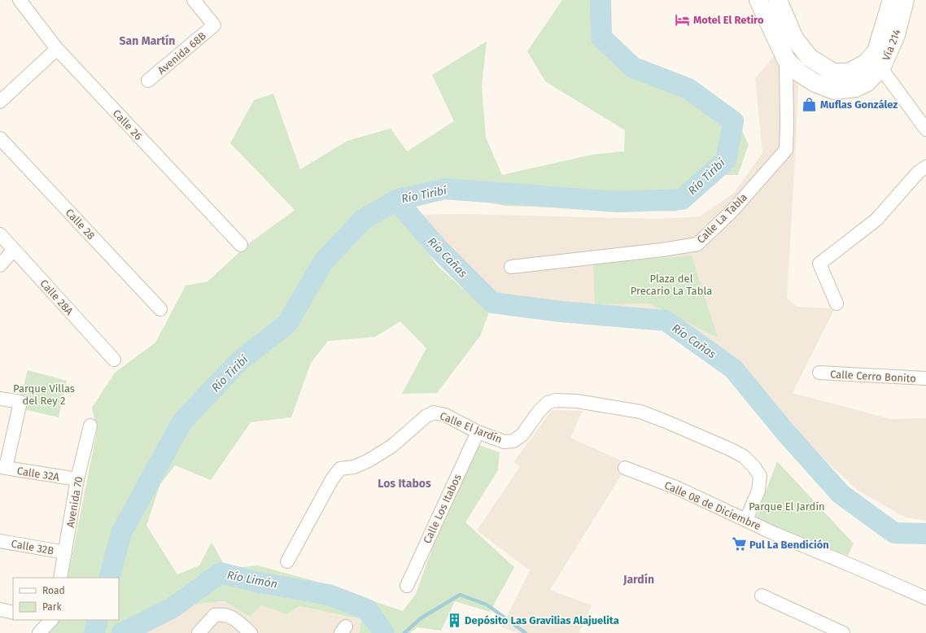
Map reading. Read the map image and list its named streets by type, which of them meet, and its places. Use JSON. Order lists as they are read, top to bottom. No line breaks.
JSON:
{"streets":{"main road":["Vía 214"],"street":["Avenida 68B","Calle 26","Calle La Tabla","Calle 28","Calle 28A","Calle Cerro Bonito","Calle El Jardín","Calle 32A","Avenida 70","Calle 08 de Diciembre","Calle Los Itabos","Calle 32B"]},"crossings":[["Vía 214","Calle La Tabla"],["Calle El Jardín","Calle 08 de Diciembre"],["Calle El Jardín","Calle Los Itabos"],["Calle 32A","Avenida 70"],["Avenida 70","Calle 32B"]],"districts":["San Martín","Los Itabos","Jardín"],"water":["Río Tiribí","Río Cañas","Río Limón"],"parks":["Plaza del Precario La Tabla","Parque Villas del Rey 2","Parque El Jardín"],"places":{"hotel":["Motel El Retiro"],"shop":["Muflas González"],"supermarket":["Pul La Bendición"],"building":["Depósito Las Gravilias Alajuelita"]},"legend":["Road","Park"]}
